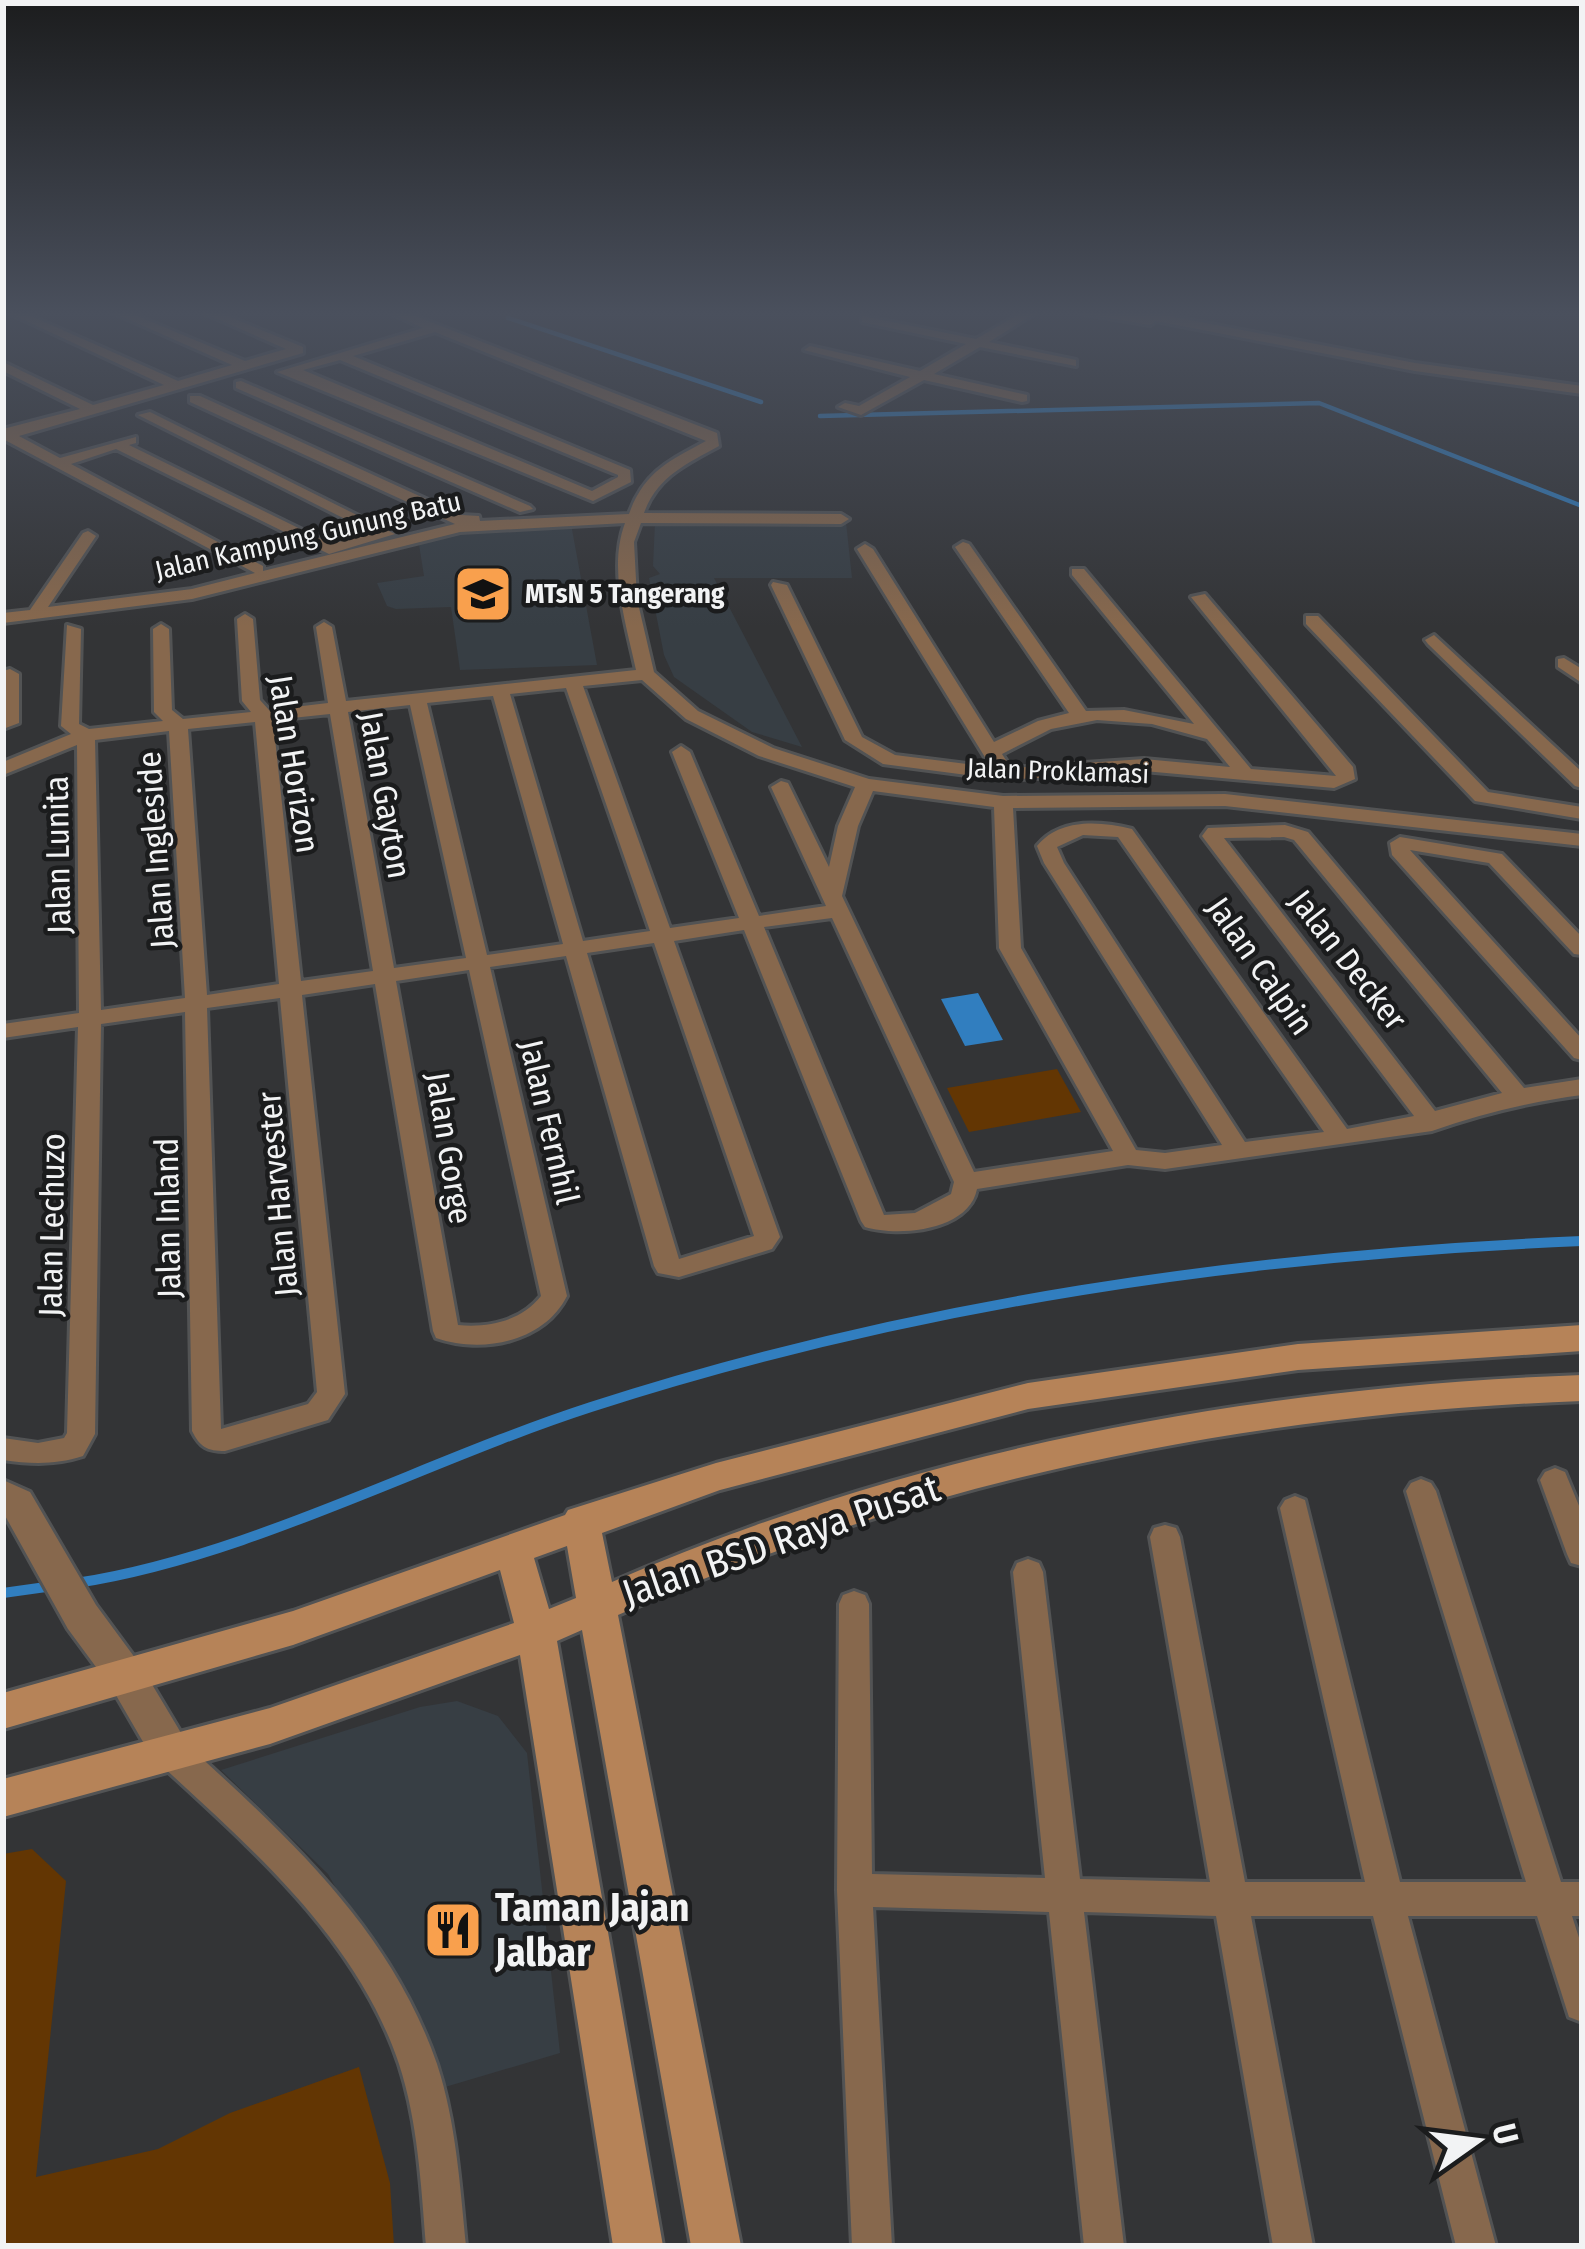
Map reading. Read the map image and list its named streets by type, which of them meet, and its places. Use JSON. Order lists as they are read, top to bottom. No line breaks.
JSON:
{"streets":{"main road":["Jalan BSD Raya Pusat"],"street":["Jalan Kampung Gunung Batu","Jalan Horizon","Jalan Proklamasi","Jalan Gayton","Jalan Ingleside","Jalan Lunita","Jalan Decker","Jalan Calpin","Jalan Fernhil","Jalan Gorge","Jalan Harvester","Jalan Inland","Jalan Lechuzo"]},"crossings":[["Jalan Horizon","Jalan Harvester"],["Jalan Gayton","Jalan Gorge"],["Jalan Ingleside","Jalan Inland"],["Jalan Lunita","Jalan Lechuzo"],["Jalan Fernhil","Jalan Gorge"],["Jalan Harvester","Jalan Inland"]],"places":{"school or university":["MTsN 5 Tangerang"],"restaurant":["Taman Jajan Jalbar"]},"north":"right"}
